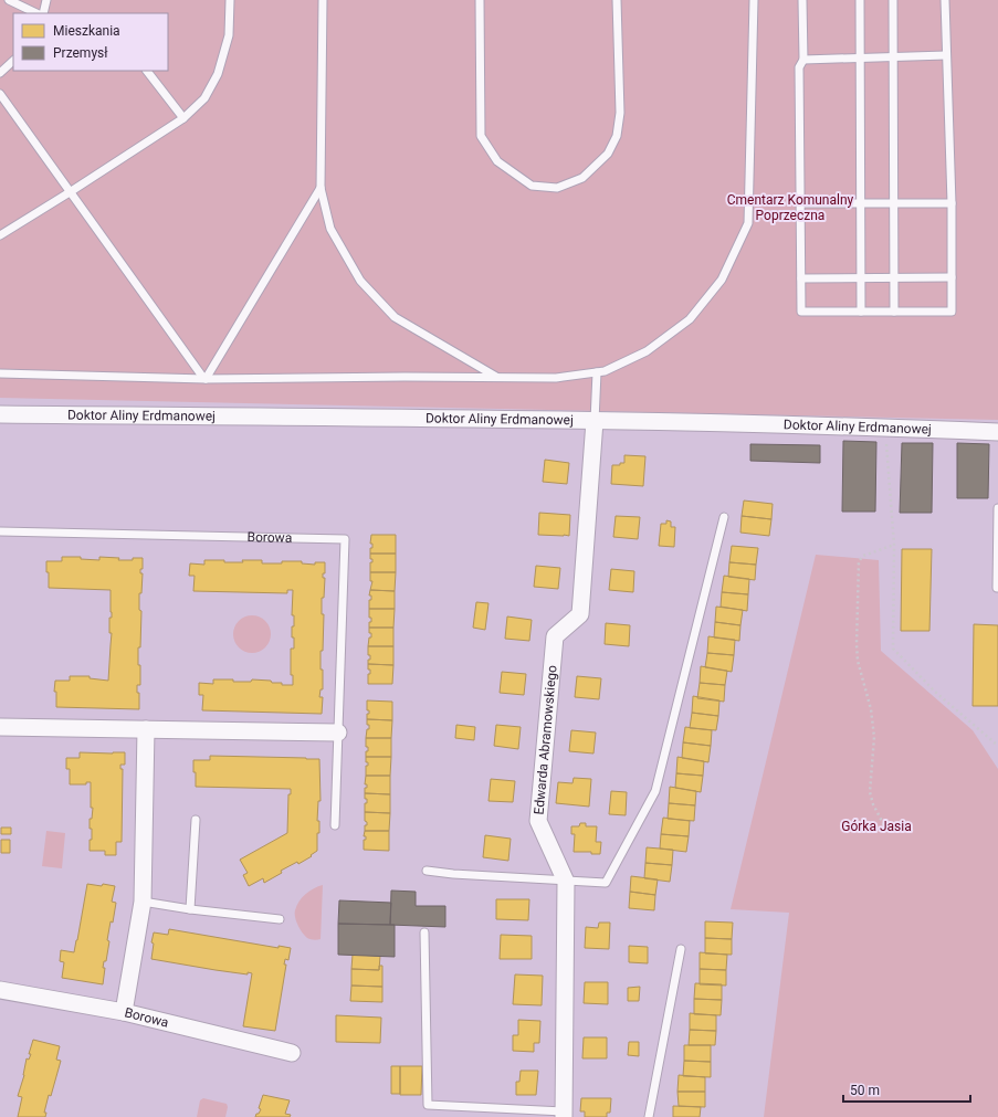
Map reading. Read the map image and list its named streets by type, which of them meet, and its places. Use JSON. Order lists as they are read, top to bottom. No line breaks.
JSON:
{"streets":{"street":["Doktor Aliny Erdmanowej","Borowa","Edwarda Abramowskiego"]},"crossings":[["Doktor Aliny Erdmanowej","Edwarda Abramowskiego"]],"parks":["Cmentarz Komunalny Poprzeczna","Górka Jasia"],"legend":["Mieszkania","Przemysł"],"scale_bar":"50 m"}
